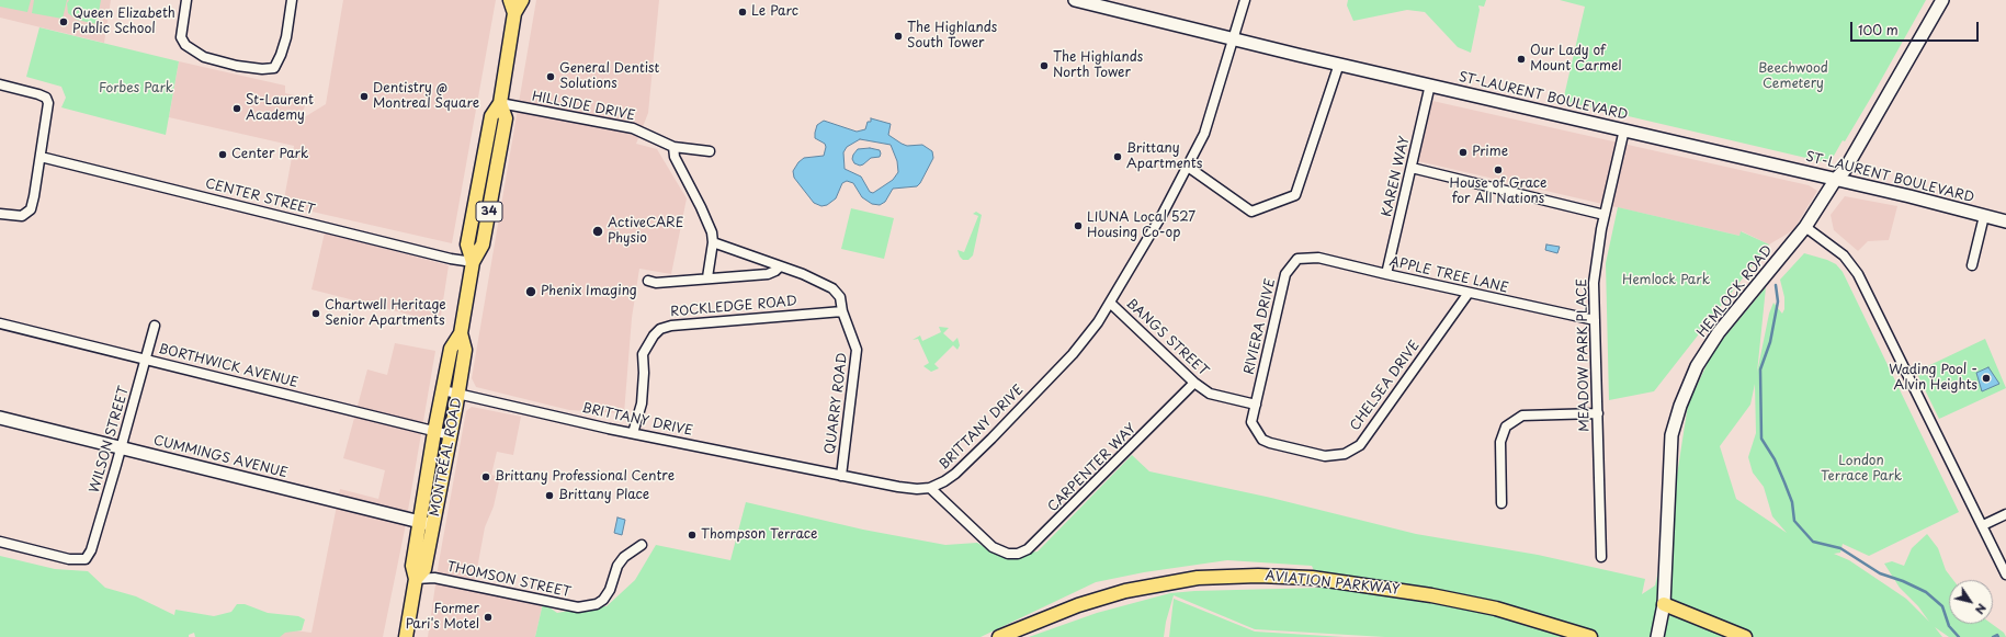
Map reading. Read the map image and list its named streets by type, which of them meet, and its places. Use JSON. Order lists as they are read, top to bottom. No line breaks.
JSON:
{"streets":{"main road":["34","MONTRÉAL ROAD","AVIATION PARKWAY"],"street":["ST-LAURENT BOULEVARD","HILLSIDE DRIVE","KAREN WAY","CENTER STREET","APPLE TREE LANE","HEMLOCK ROAD","ROCKLEDGE ROAD","RIVIERA DRIVE","BANGS STREET","MEADOW PARK PLACE","BORTHWICK AVENUE","CHELSEA DRIVE","QUARRY ROAD","BRITTANY DRIVE","WILSON STREET","CUMMINGS AVENUE","CARPENTER WAY","THOMSON STREET"]},"crossings":[["ST-LAURENT BOULEVARD","KAREN WAY"],["ST-LAURENT BOULEVARD","HEMLOCK ROAD"],["ST-LAURENT BOULEVARD","MEADOW PARK PLACE"],["ST-LAURENT BOULEVARD","BRITTANY DRIVE"],["HILLSIDE DRIVE","MONTRÉAL ROAD"],["KAREN WAY","APPLE TREE LANE"],["CENTER STREET","MONTRÉAL ROAD"],["APPLE TREE LANE","RIVIERA DRIVE"],["APPLE TREE LANE","MEADOW PARK PLACE"],["APPLE TREE LANE","CHELSEA DRIVE"],["ROCKLEDGE ROAD","QUARRY ROAD"],["ROCKLEDGE ROAD","BRITTANY DRIVE"],["RIVIERA DRIVE","BANGS STREET"],["RIVIERA DRIVE","CHELSEA DRIVE"],["BANGS STREET","CHELSEA DRIVE"],["BANGS STREET","BRITTANY DRIVE"],["BANGS STREET","CARPENTER WAY"],["BORTHWICK AVENUE","WILSON STREET"],["BORTHWICK AVENUE","MONTRÉAL ROAD"],["QUARRY ROAD","BRITTANY DRIVE"],["BRITTANY DRIVE","MONTRÉAL ROAD"],["BRITTANY DRIVE","CARPENTER WAY"],["WILSON STREET","CUMMINGS AVENUE"],["CUMMINGS AVENUE","MONTRÉAL ROAD"],["MONTRÉAL ROAD","THOMSON STREET"]],"parks":["Beechwood Cemetery","Forbes Park","Hemlock Park","London Terrace Park"],"places":["Le Parc","Queen Elizabeth Public School","The Highlands South Tower","Our Lady of Mount Carmel","The Highlands North Tower","General Dentist Solutions","Dentistry @ Montreal Square","St-Laurent Academy","Prime","Center Park","Brittany Apartments","House of Grace for All Nations","LIUNA Local 527 Housing Co-op","ActiveCARE Physio","Phenix Imaging","Chartwell Heritage Senior Apartments","Wading Pool - Alvin Heights","Brittany Professional Centre","Brittany Place","Thompson Terrace","Former Pari's Motel"],"scale_bar":"100 m","north":"bottom right"}
